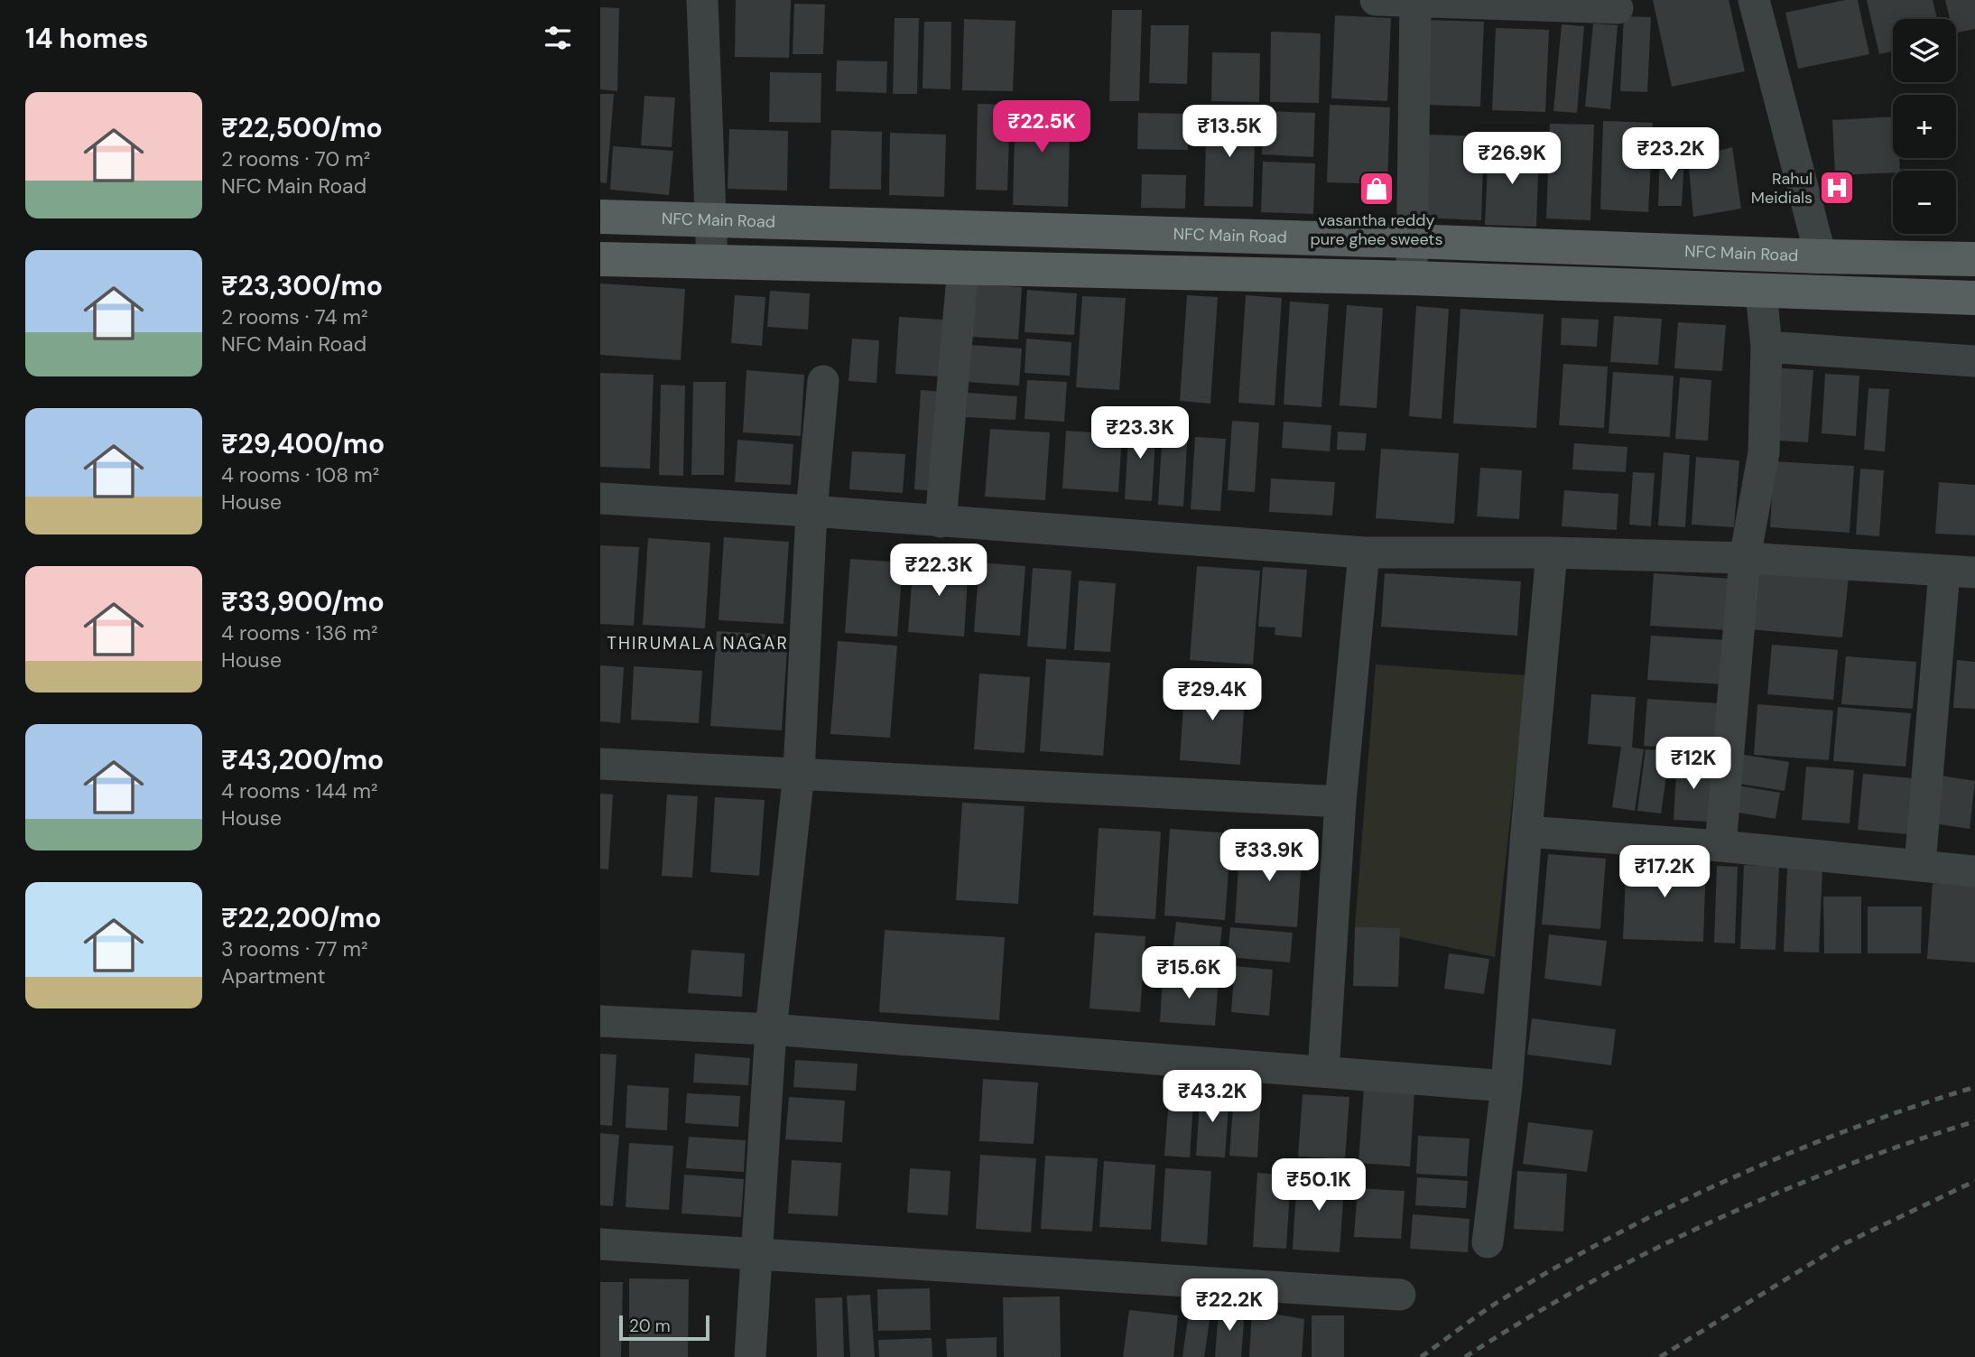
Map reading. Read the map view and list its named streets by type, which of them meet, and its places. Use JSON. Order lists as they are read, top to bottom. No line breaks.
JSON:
{"streets":{"main road":["NFC Main Road"]},"districts":["THIRUMALA NAGAR"],"places":{"hospital":["Rahul Meidials"],"shop":["vasantha reddy pure ghee sweets"]},"scale_bar":"20 m","page":{"heading":"14 homes","map_buttons":["+","−"],"list":[{"name":"₹22,500/mo","note":"2 rooms · 70 m² · NFC Main Road"},{"name":"₹23,300/mo","note":"2 rooms · 74 m² · NFC Main Road"},{"name":"₹29,400/mo","note":"4 rooms · 108 m² · House"},{"name":"₹33,900/mo","note":"4 rooms · 136 m² · House"},{"name":"₹43,200/mo","note":"4 rooms · 144 m² · House"},{"name":"₹22,200/mo","note":"3 rooms · 77 m² · Apartment"}],"price":["₹22.5K","₹13.5K","₹23.2K","₹26.9K","₹23.3K","₹22.3K","₹29.4K","₹12K","₹33.9K","₹17.2K","₹15.6K","₹43.2K","₹50.1K","₹22.2K"],"scale":"20 m"}}
